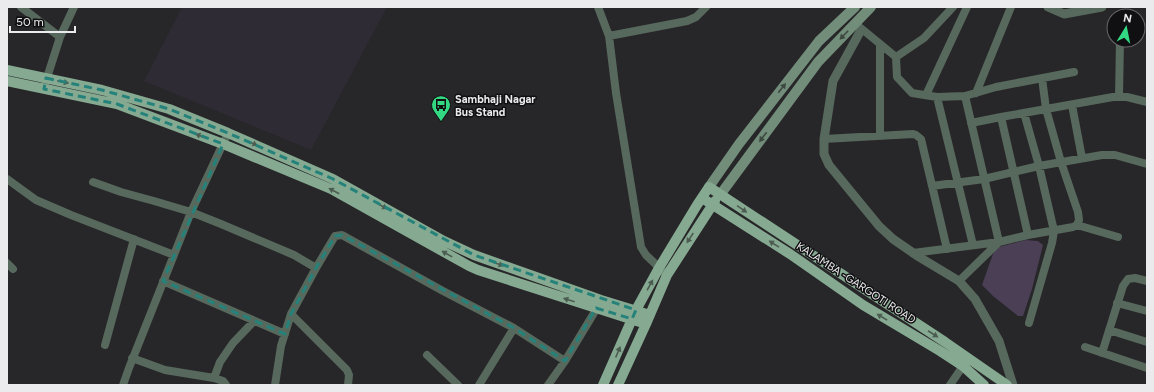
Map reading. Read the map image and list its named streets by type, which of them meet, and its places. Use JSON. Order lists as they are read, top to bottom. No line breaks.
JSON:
{"streets":{"main road":["KALAMBA -GARGOTI ROAD"]},"places":{"bus stop":["Sambhaji Nagar Bus Stand"]},"scale_bar":"50 m","north":"top"}
